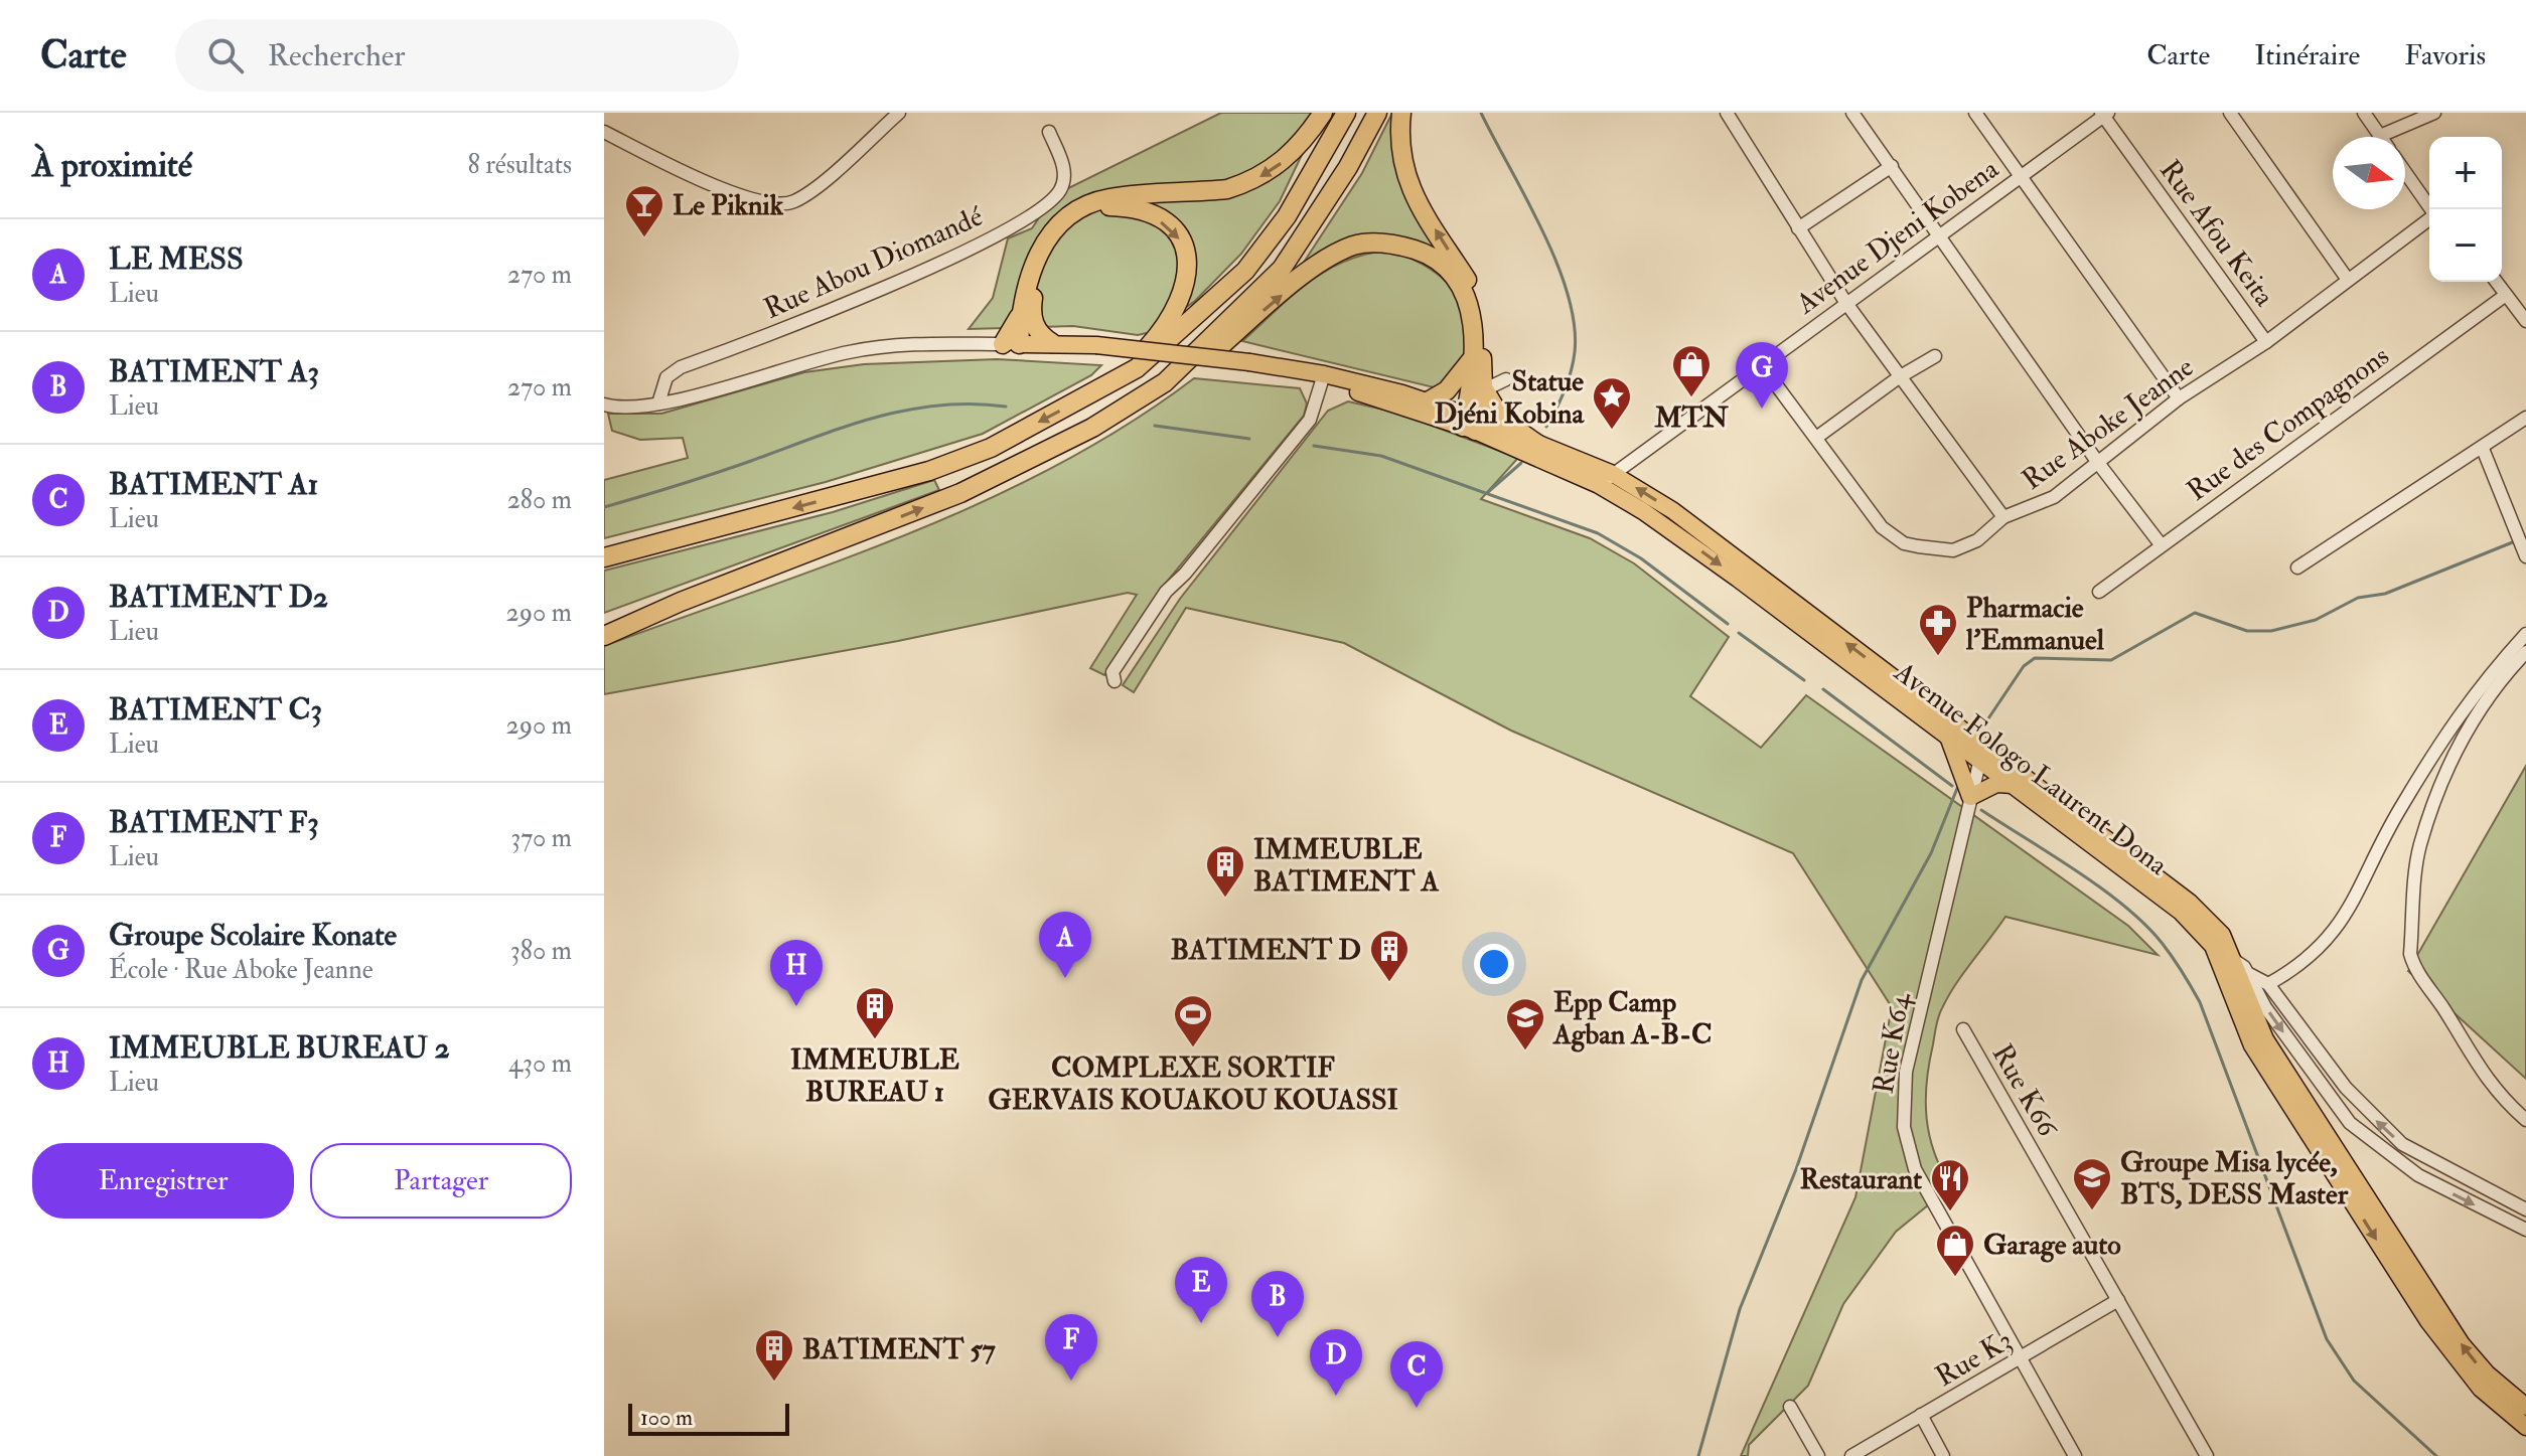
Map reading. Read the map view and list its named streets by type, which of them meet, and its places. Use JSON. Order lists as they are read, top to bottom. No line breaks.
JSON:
{"streets":{"main road":["Avenue Fologo Laurent Dona"],"street":["Rue Afou Keita","Avenue Djeni Kobena","Rue Abou Diomandé","Rue Aboke Jeanne","Rue des Compagnons","Rue K64","Rue K66","Rue K3"]},"crossings":[["Rue Afou Keita","Avenue Djeni Kobena"],["Rue Afou Keita","Rue Aboke Jeanne"],["Avenue Djeni Kobena","Rue Aboke Jeanne"],["Avenue Djeni Kobena","Avenue Fologo Laurent Dona"],["Rue Abou Diomandé","Avenue Fologo Laurent Dona"],["Avenue Fologo Laurent Dona","Rue K64"],["Rue K64","Rue K3"],["Rue K66","Rue K3"]],"places":{"bar":["Le Piknik"],"shop":["MTN","Garage auto"],"place":["Statue Djéni Kobina"],"pharmacy":["Pharmacie l'Emmanuel"],"building":["IMMEUBLE BATIMENT A","BATIMENT D","IMMEUBLE BUREAU 1","BATIMENT 57"],"sports":["COMPLEXE SORTIF GERVAIS KOUAKOU KOUASSI"],"school or university":["Epp Camp Agban A-B-C","Groupe Misa lycée, BTS, DESS Master"],"restaurant":["Restaurant"]},"scale_bar":"100 m","north":"right","page":{"header":"Carte","search":"Rechercher","nav":["Carte","Itinéraire","Favoris"],"heading":["À proximité","8 résultats"],"map_buttons":["+","−"],"list":[{"mark":"A","name":"LE MESS","note":"Lieu","value":"270 m"},{"mark":"B","name":"BATIMENT A3","note":"Lieu","value":"270 m"},{"mark":"C","name":"BATIMENT A1","note":"Lieu","value":"280 m"},{"mark":"D","name":"BATIMENT D2","note":"Lieu","value":"290 m"},{"mark":"E","name":"BATIMENT C3","note":"Lieu","value":"290 m"},{"mark":"F","name":"BATIMENT F3","note":"Lieu","value":"370 m"},{"mark":"G","name":"Groupe Scolaire Konate","note":"École · Rue Aboke Jeanne","value":"380 m"},{"mark":"H","name":"IMMEUBLE BUREAU 2","note":"Lieu","value":"430 m"}],"pins":["G","A","H","E","B","F","D","C"],"buttons":["Enregistrer","Partager"],"scale":"100 m"}}
